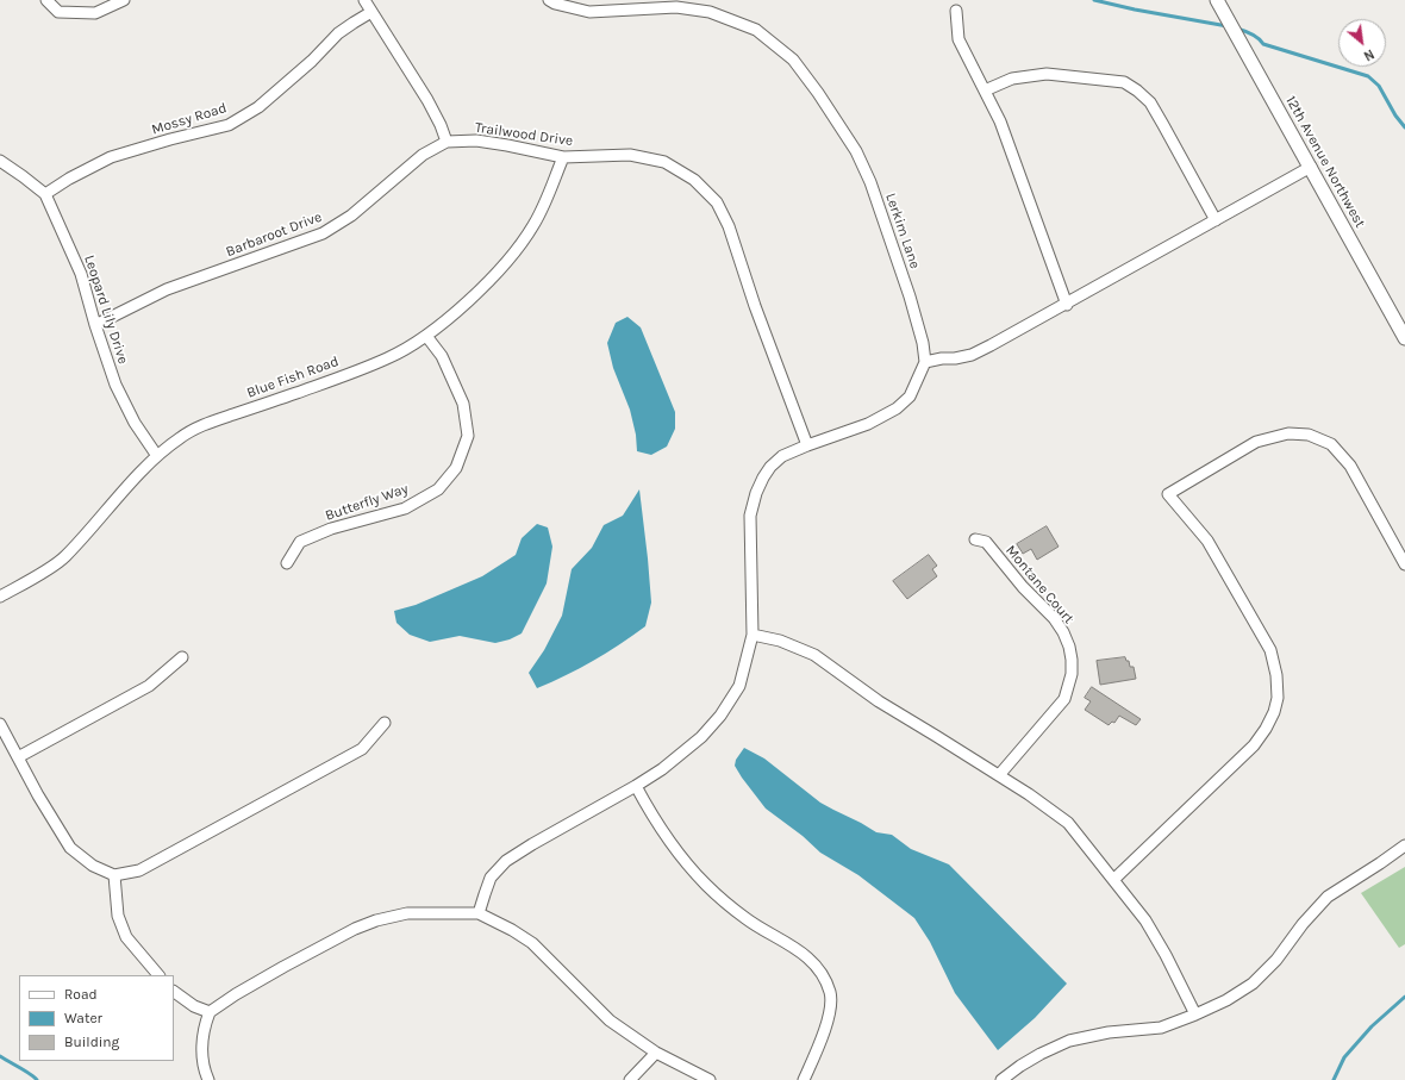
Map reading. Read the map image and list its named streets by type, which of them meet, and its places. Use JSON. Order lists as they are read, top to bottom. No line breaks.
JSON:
{"streets":{"street":["Mossy Road","Trailwood Drive","12th Avenue Northwest","Lerkim Lane","Barbaroot Drive","Leopard Lily Drive","Blue Fish Road","Butterfly Way","Montane Court"]},"crossings":[["Mossy Road","Leopard Lily Drive"],["Trailwood Drive","Barbaroot Drive"],["Trailwood Drive","Blue Fish Road"],["Barbaroot Drive","Leopard Lily Drive"],["Leopard Lily Drive","Blue Fish Road"],["Blue Fish Road","Butterfly Way"]],"legend":["Road","Water","Building"],"north":"bottom right"}
